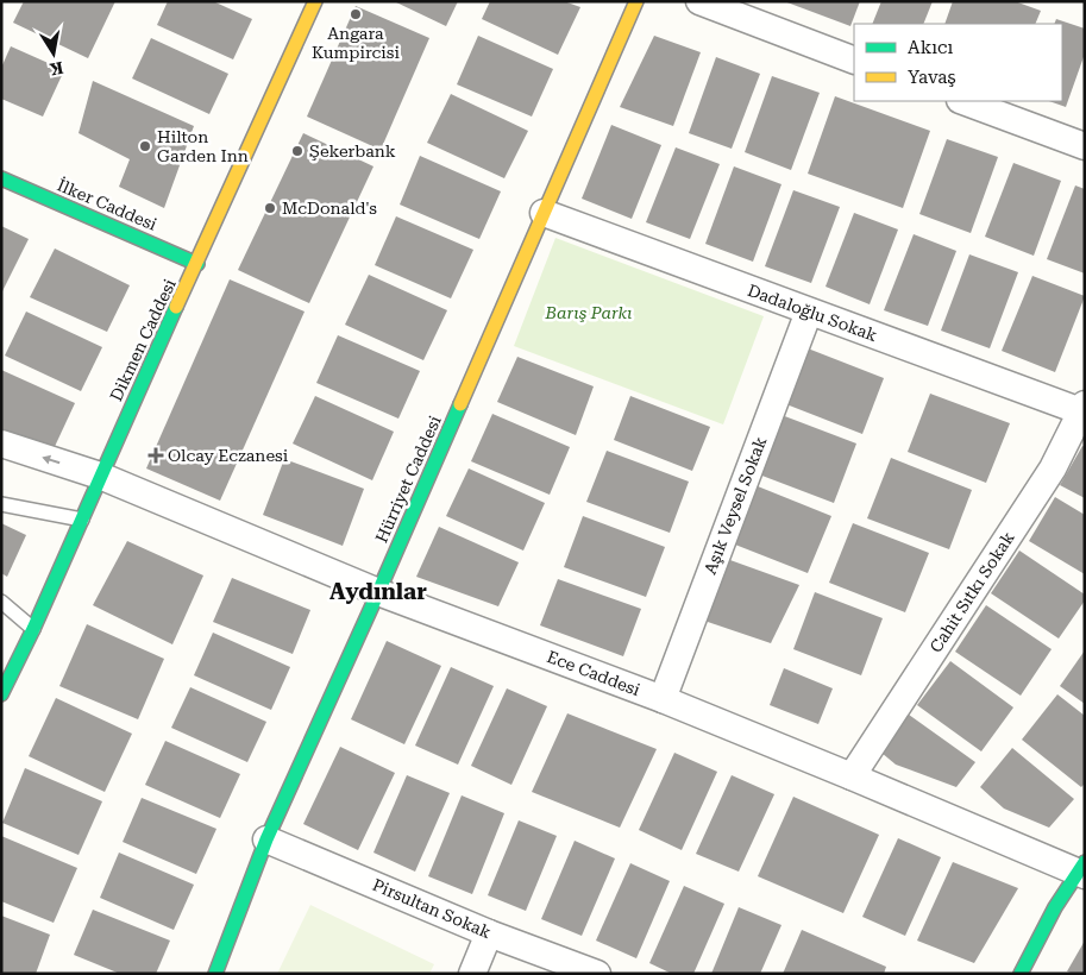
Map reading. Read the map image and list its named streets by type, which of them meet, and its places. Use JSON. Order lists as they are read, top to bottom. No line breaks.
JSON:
{"streets":{"street":["İlker Caddesi","Dadaloğlu Sokak","Dikmen Caddesi","Hürriyet Caddesi","Aşık Veysel Sokak","Cahit Sıtkı Sokak","Ece Caddesi","Pirsultan Sokak"]},"crossings":[["İlker Caddesi","Dikmen Caddesi"],["Dadaloğlu Sokak","Hürriyet Caddesi"],["Dadaloğlu Sokak","Aşık Veysel Sokak"],["Dadaloğlu Sokak","Cahit Sıtkı Sokak"],["Dikmen Caddesi","Ece Caddesi"],["Hürriyet Caddesi","Ece Caddesi"],["Hürriyet Caddesi","Pirsultan Sokak"],["Aşık Veysel Sokak","Ece Caddesi"],["Cahit Sıtkı Sokak","Ece Caddesi"]],"districts":["Aydınlar"],"parks":["Barış Parkı"],"places":{"other":["Angara Kumpircisi","Hilton Garden Inn","Şekerbank","McDonald's"],"health":["Olcay Eczanesi"]},"legend":["Akıcı","Yavaş"],"north":"bottom"}
